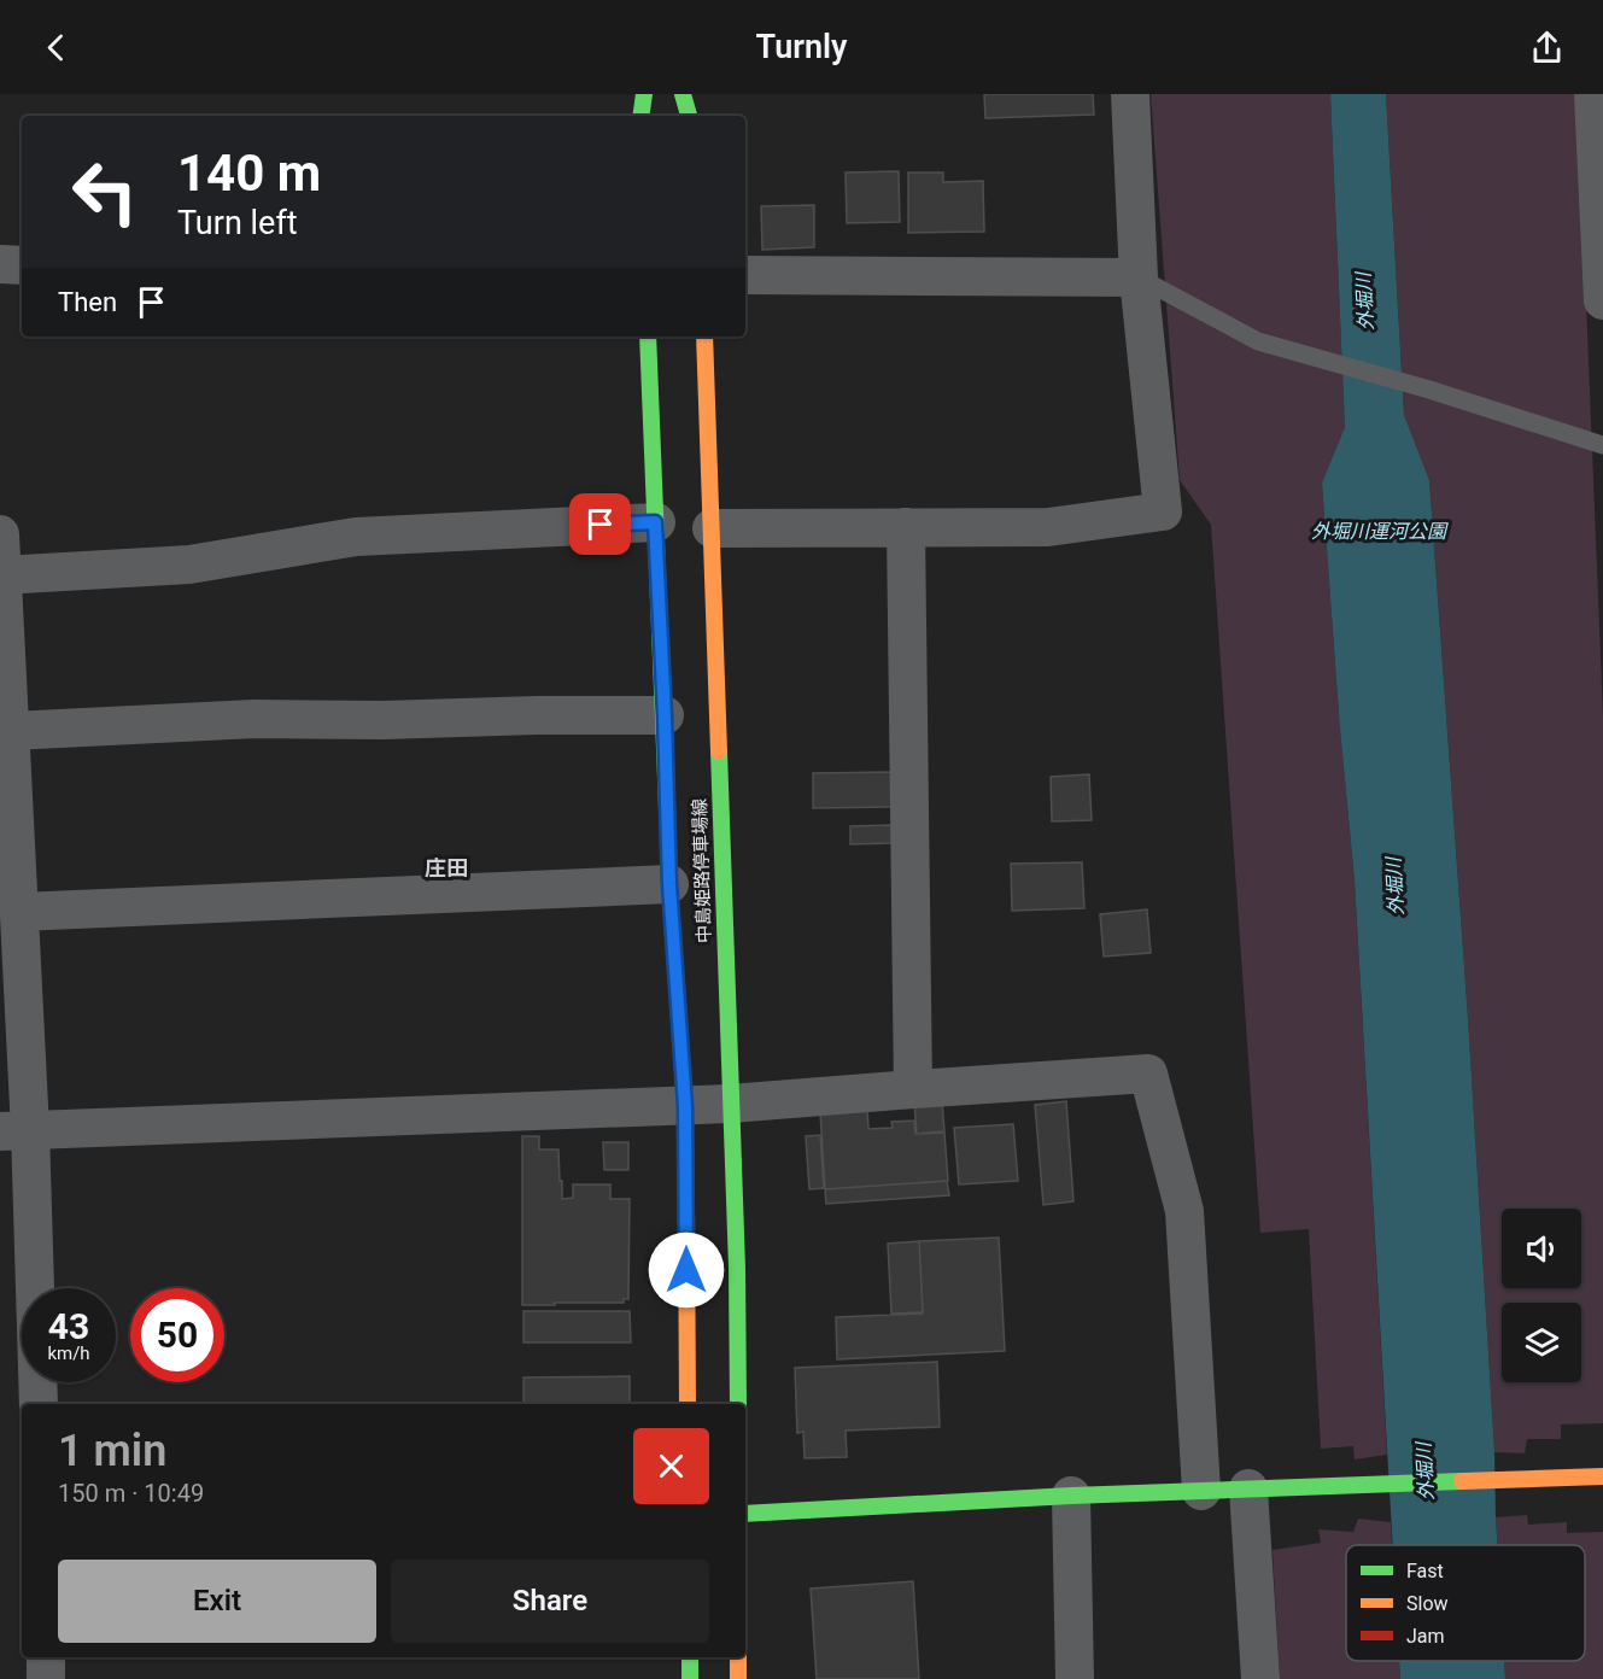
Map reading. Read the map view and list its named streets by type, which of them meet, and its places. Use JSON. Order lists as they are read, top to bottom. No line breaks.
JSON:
{"streets":{"main road":["中島姫路停車場線"]},"districts":["庄田"],"water":["外堀川","外堀川運河公園"],"legend":["Fast","Slow","Jam"],"page":{"header":"Turnly","turn":["140 m","Turn left"],"then":"Then","speed":"43 km/h","limit":"50","heading":["1 min","150 m · 10:49"],"buttons":["Exit","Share"]}}
